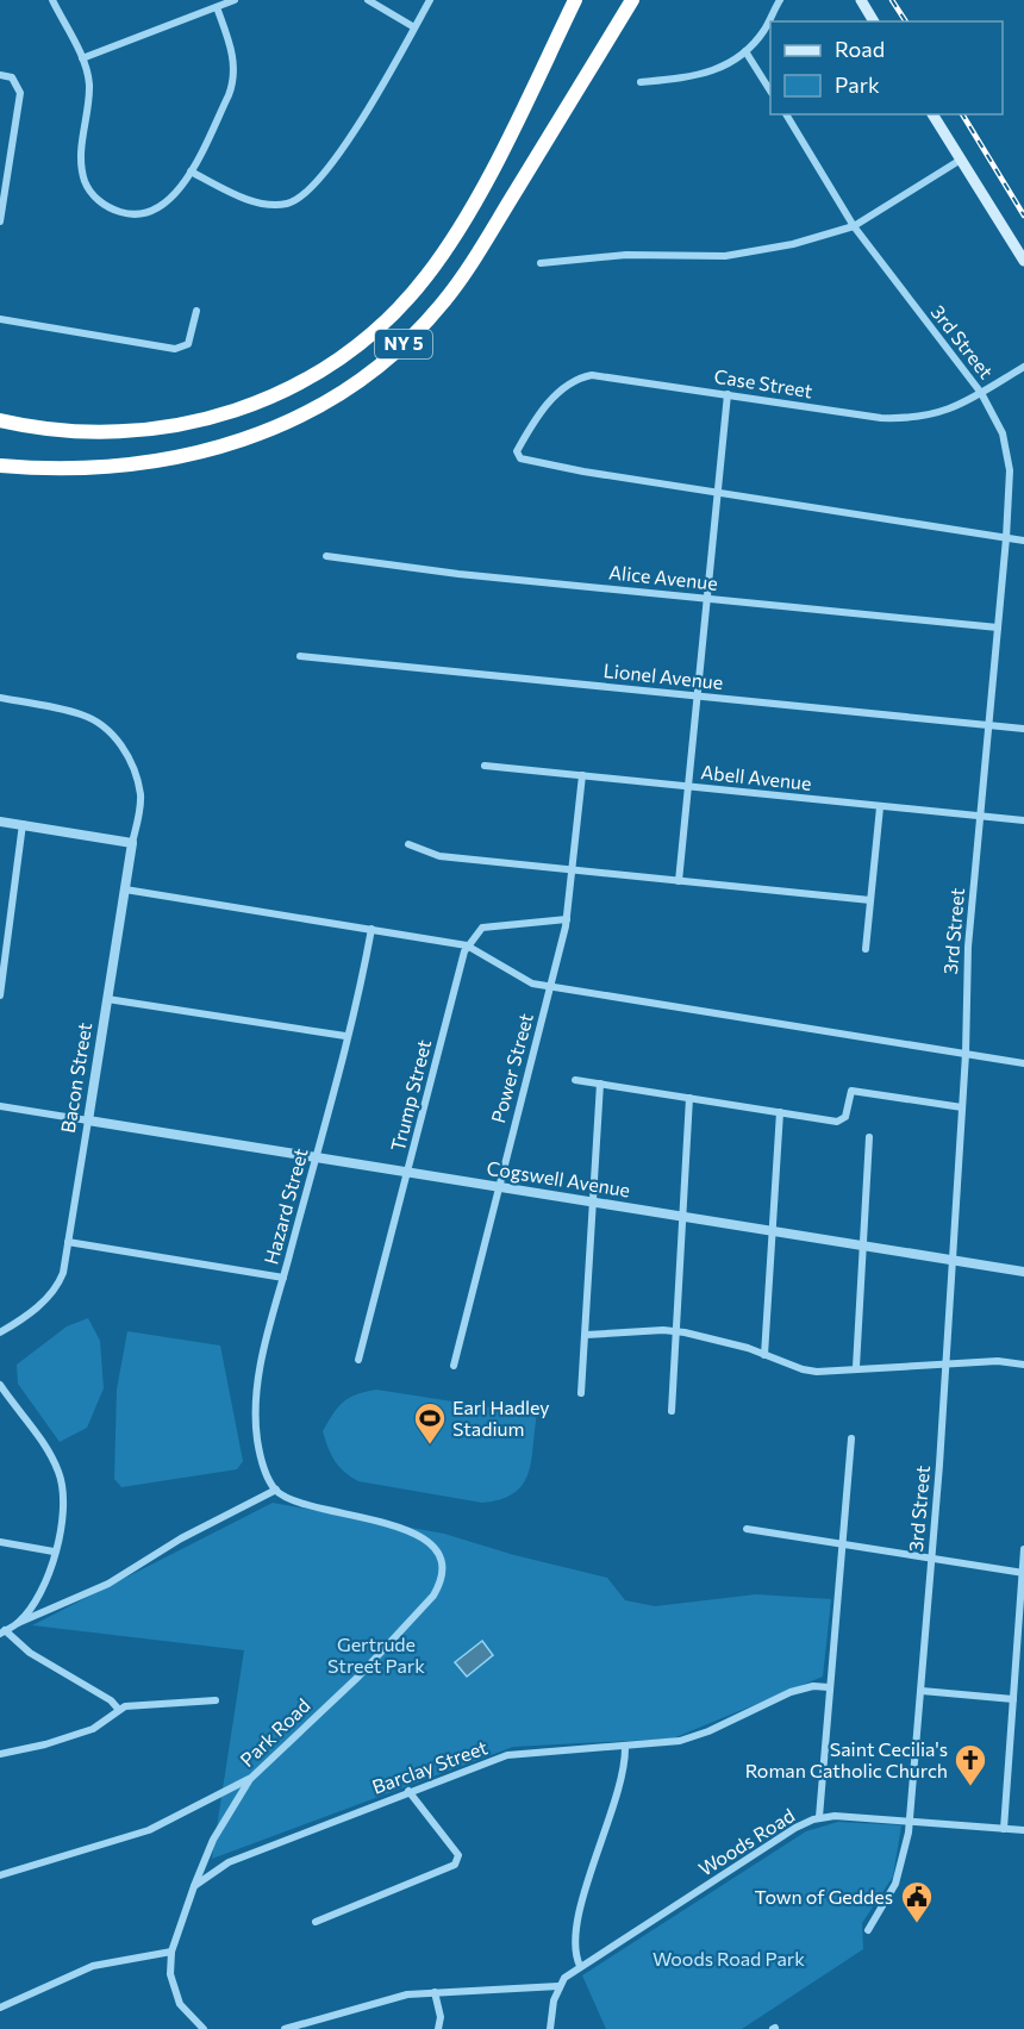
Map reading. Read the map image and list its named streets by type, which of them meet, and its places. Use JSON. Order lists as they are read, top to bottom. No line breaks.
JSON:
{"streets":{"highway":["NY 5"],"street":["3rd Street","Case Street","Alice Avenue","Lionel Avenue","Abell Avenue","Power Street","Bacon Street","Trump Street","Cogswell Avenue","Hazard Street","Park Road","Barclay Street","Woods Road"]},"crossings":[["3rd Street","Case Street"],["3rd Street","Alice Avenue"],["3rd Street","Lionel Avenue"],["3rd Street","Abell Avenue"],["3rd Street","Cogswell Avenue"],["3rd Street","Woods Road"],["Abell Avenue","Power Street"],["Power Street","Cogswell Avenue"],["Bacon Street","Cogswell Avenue"],["Trump Street","Cogswell Avenue"],["Cogswell Avenue","Hazard Street"],["Hazard Street","Park Road"],["Park Road","Barclay Street"]],"parks":["Gertrude Street Park","Woods Road Park"],"places":{"sports":["Earl Hadley Stadium"],"church":["Saint Cecilia's Roman Catholic Church"],"public building":["Town of Geddes"]},"legend":["Road","Park"]}
